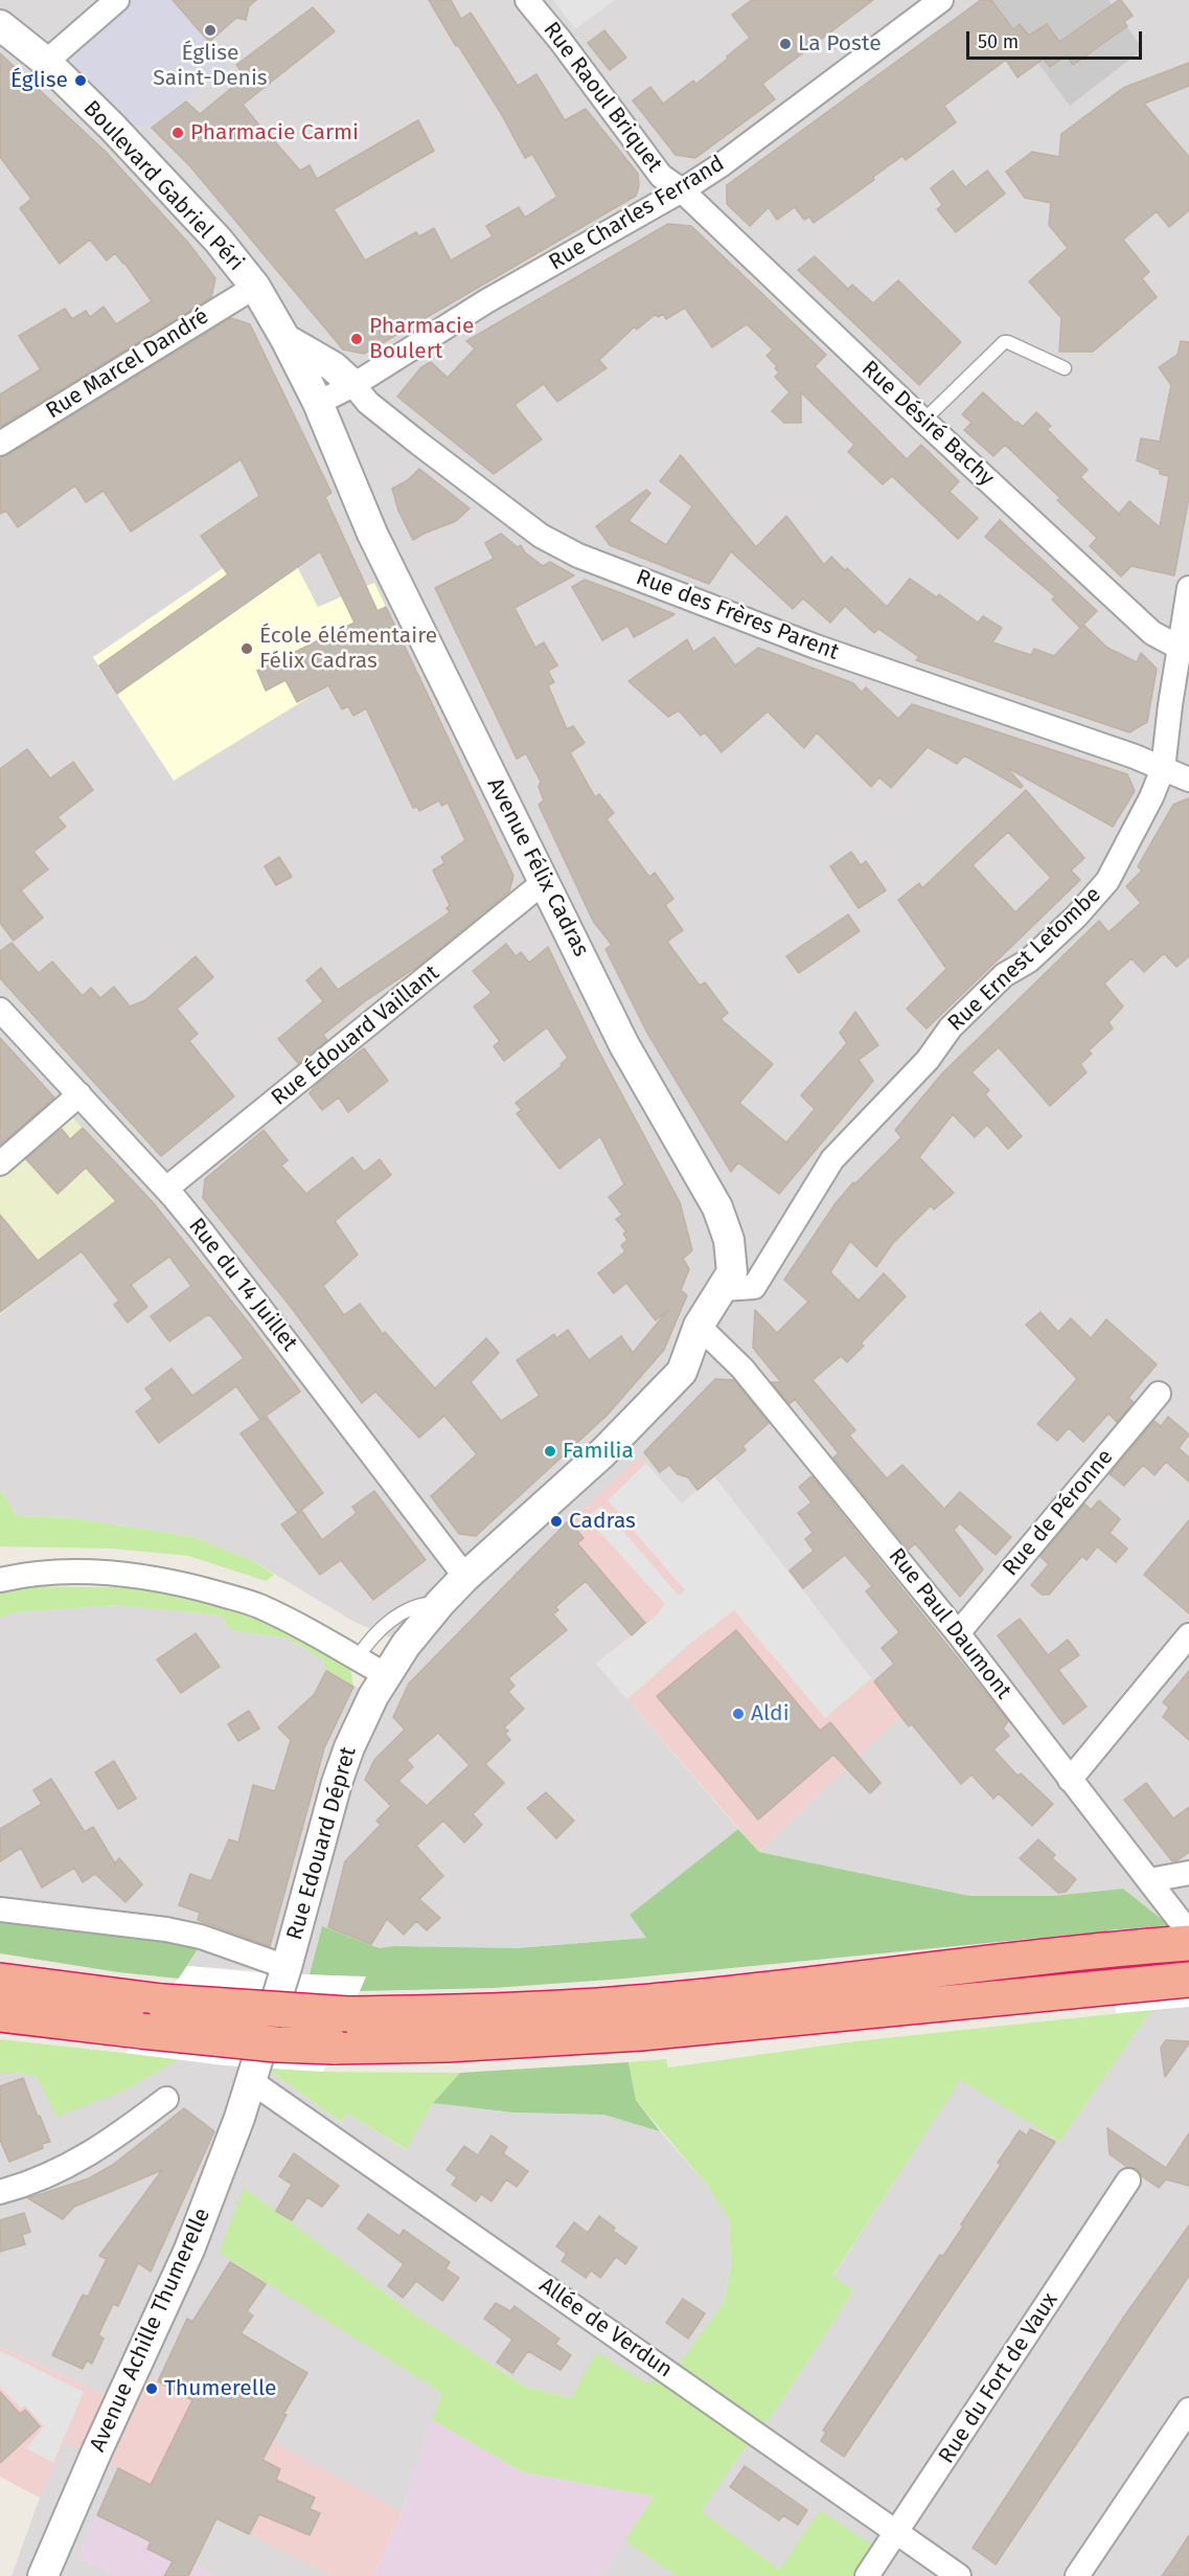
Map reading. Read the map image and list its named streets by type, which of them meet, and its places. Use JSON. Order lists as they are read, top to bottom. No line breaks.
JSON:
{"streets":{"street":["Rue Raoul Briquet","Boulevard Gabriel Péri","Rue Charles Ferrand","Rue Marcel Dandré","Rue Désiré Bachy","Rue des Frères Parent","Avenue Félix Cadras","Rue Ernest Letombe","Rue Édouard Vaillant","Rue du 14 Juillet","Rue de Péronne","Rue Paul Daumont","Rue Edouard Dépret","Allée de Verdun","Avenue Achille Thumerelle","Rue du Fort de Vaux"]},"crossings":[["Rue Raoul Briquet","Rue Charles Ferrand"],["Rue Raoul Briquet","Rue Désiré Bachy"],["Boulevard Gabriel Péri","Rue Charles Ferrand"],["Boulevard Gabriel Péri","Rue Marcel Dandré"],["Boulevard Gabriel Péri","Avenue Félix Cadras"],["Rue Charles Ferrand","Rue Désiré Bachy"],["Rue Charles Ferrand","Rue des Frères Parent"],["Rue Charles Ferrand","Avenue Félix Cadras"],["Rue Désiré Bachy","Rue Ernest Letombe"],["Rue des Frères Parent","Rue Ernest Letombe"],["Avenue Félix Cadras","Rue Ernest Letombe"],["Avenue Félix Cadras","Rue Édouard Vaillant"],["Avenue Félix Cadras","Rue Paul Daumont"],["Avenue Félix Cadras","Rue Edouard Dépret"],["Rue Édouard Vaillant","Rue du 14 Juillet"],["Rue du 14 Juillet","Rue Edouard Dépret"],["Rue de Péronne","Rue Paul Daumont"],["Rue Paul Daumont","Rue Edouard Dépret"],["Rue Edouard Dépret","Allée de Verdun"],["Rue Edouard Dépret","Avenue Achille Thumerelle"],["Allée de Verdun","Avenue Achille Thumerelle"],["Allée de Verdun","Rue du Fort de Vaux"]],"places":["Église Saint-Denis","La Poste","Église","Pharmacie Carmi","Pharmacie Boulert","École élémentaire Félix Cadras","Familia","Cadras","Aldi","Thumerelle"],"scale_bar":"50 m"}
